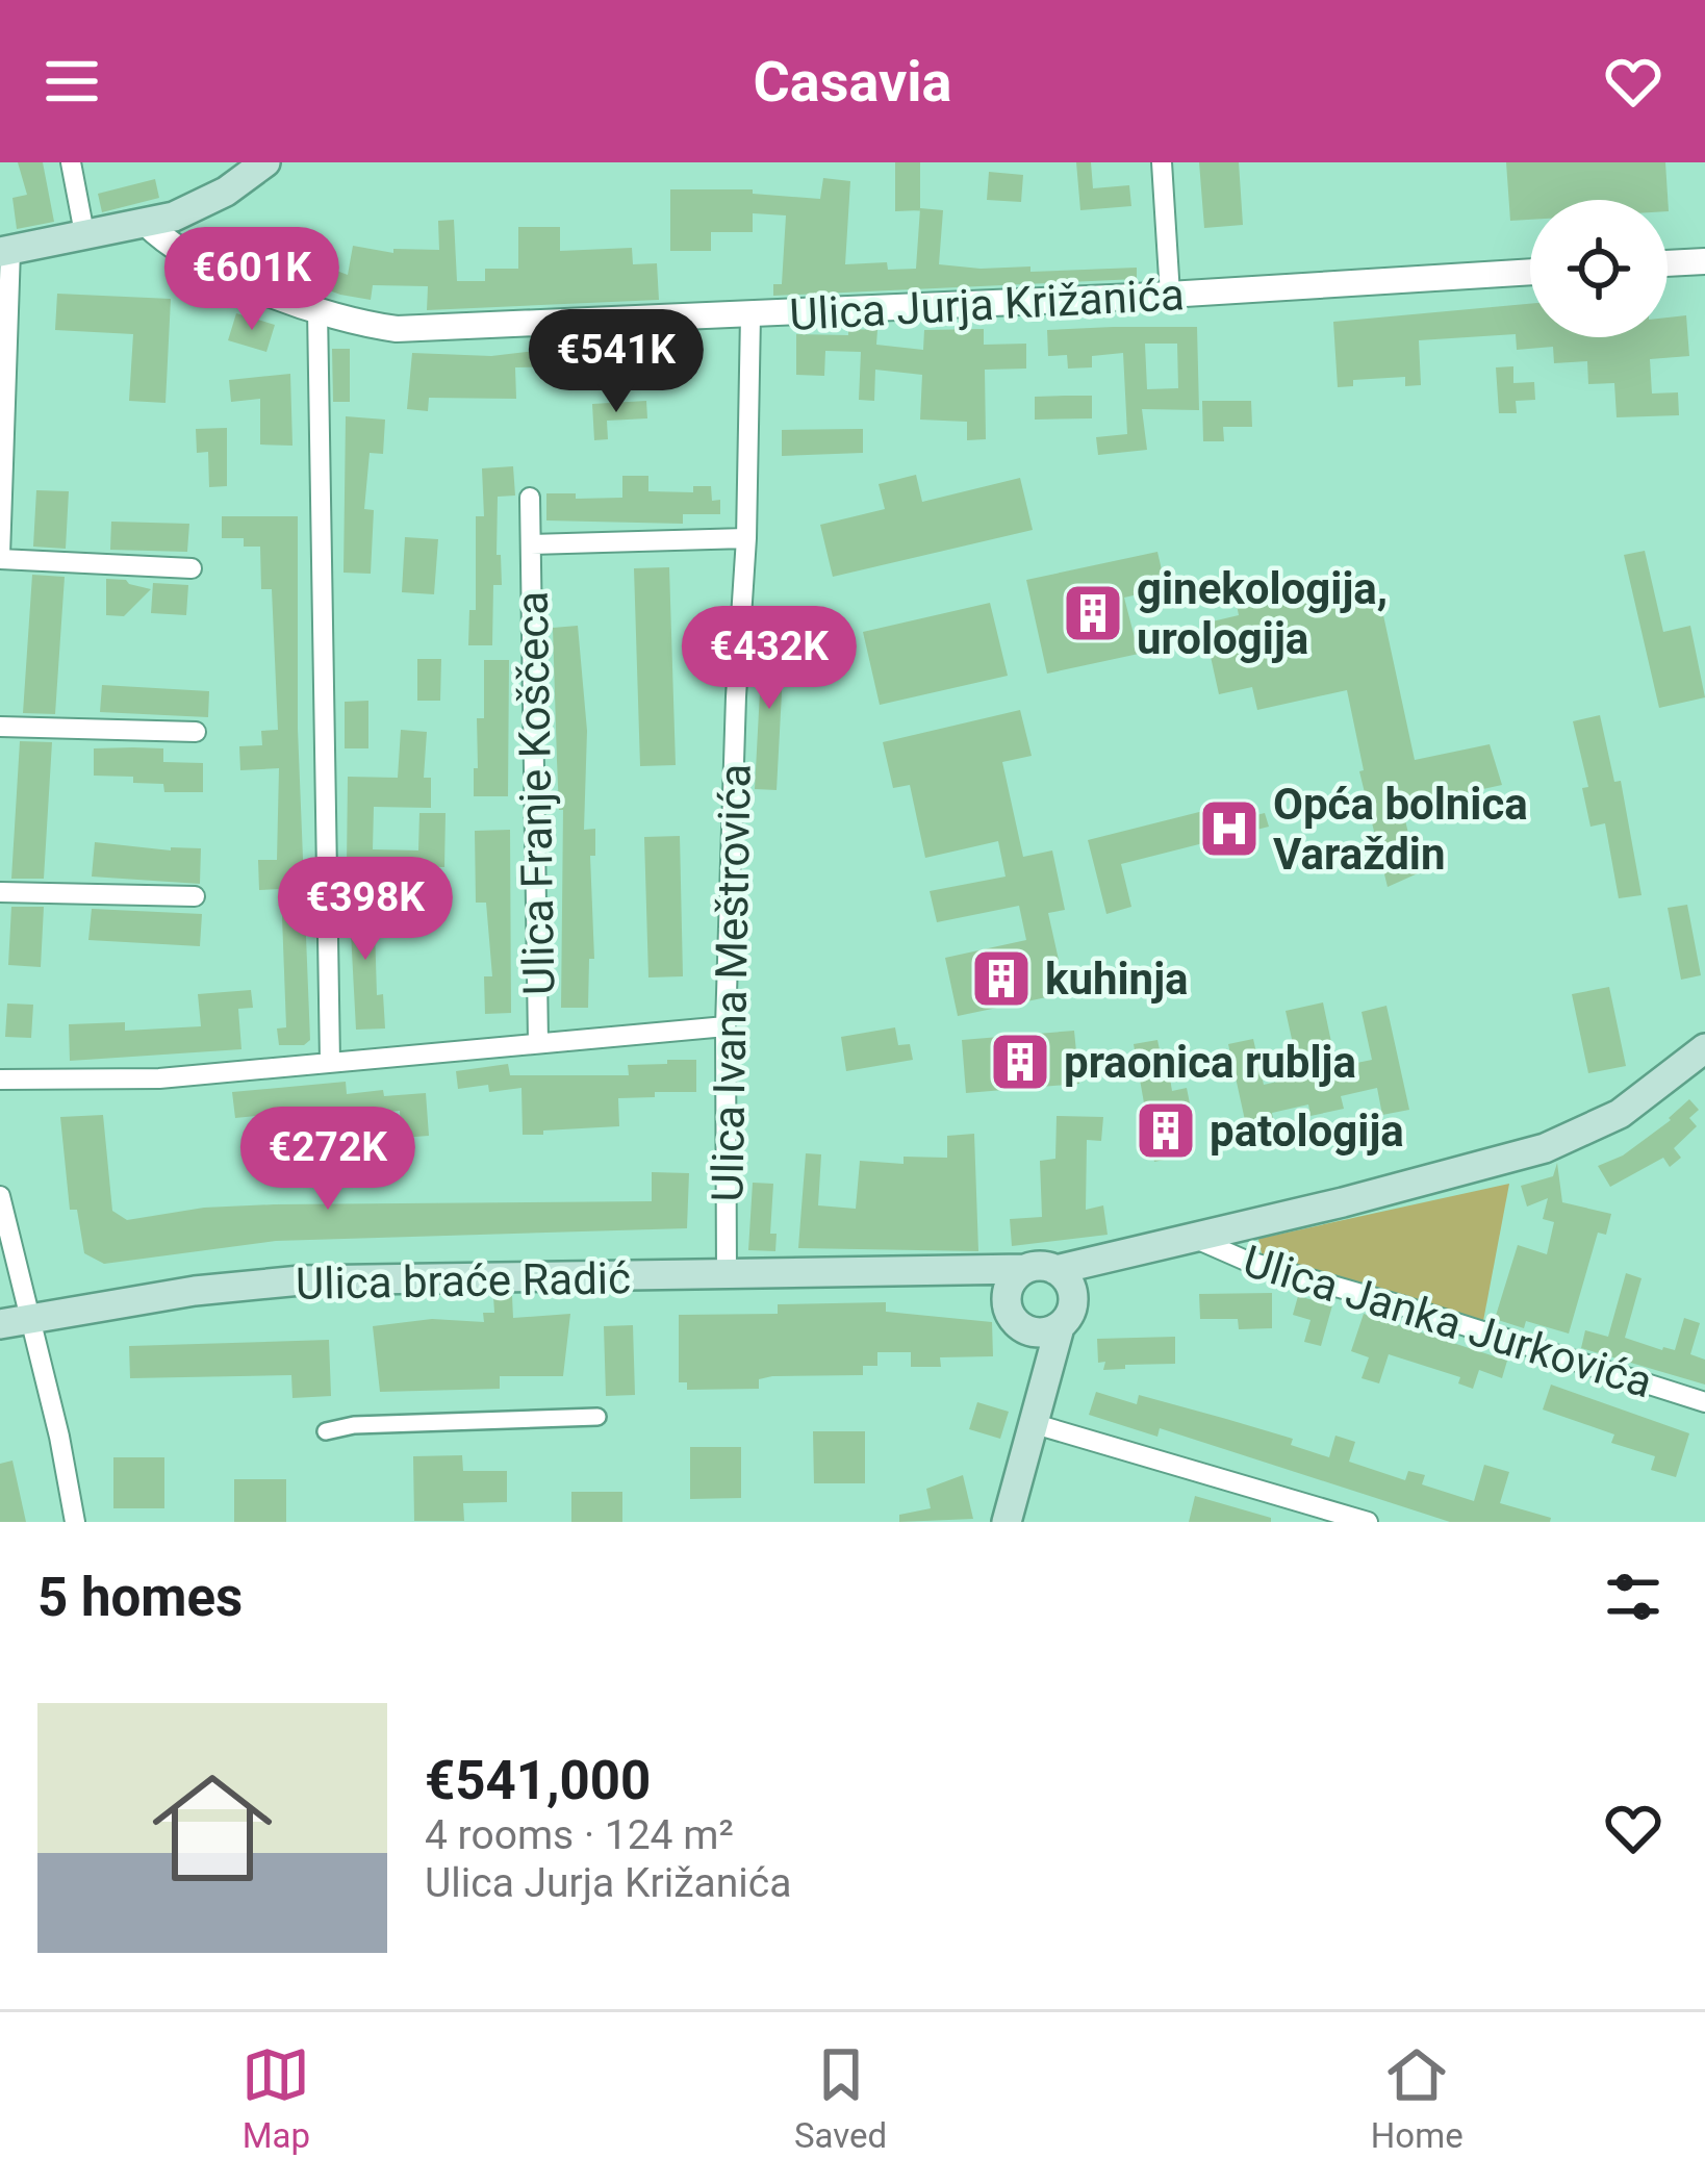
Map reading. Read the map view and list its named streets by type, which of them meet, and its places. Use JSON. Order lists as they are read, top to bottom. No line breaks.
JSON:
{"streets":{"main road":["Ulica braće Radić"],"street":["Ulica Jurja Križanića","Ulica Franje Koščeca","Ulica Ivana Meštrovića","Ulica Janka Jurkovića"]},"crossings":[["Ulica Jurja Križanića","Ulica Ivana Meštrovića"],["Ulica Franje Koščeca","Ulica Ivana Meštrovića"],["Ulica Ivana Meštrovića","Ulica braće Radić"],["Ulica braće Radić","Ulica Janka Jurkovića"]],"places":{"building":["ginekologija, urologija","kuhinja","praonica rublja","patologija"],"hospital":["Opća bolnica Varaždin"]},"page":{"header":"Casavia","price":["€601K","€541K","€432K","€398K","€272K"],"heading":"5 homes","list":[{"name":"€541,000","note":"4 rooms · 124 m² · Ulica Jurja Križanića"}],"tabs":["Map","Saved","Home"]}}
